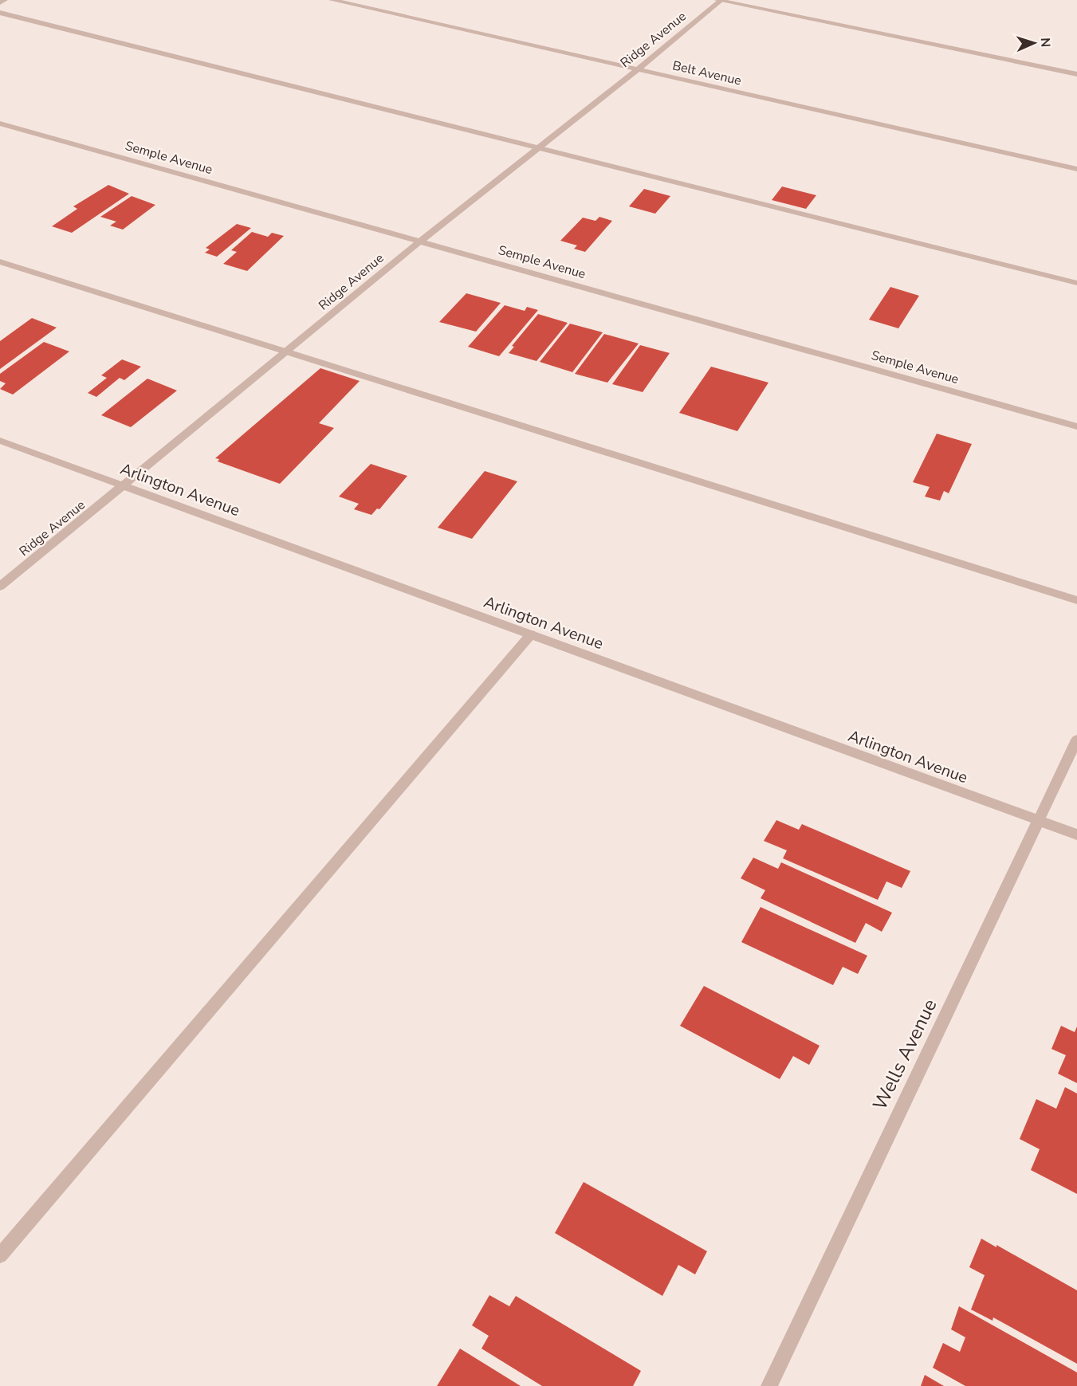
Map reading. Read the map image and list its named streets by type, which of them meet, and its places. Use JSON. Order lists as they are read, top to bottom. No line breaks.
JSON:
{"streets":{"street":["Ridge Avenue","Belt Avenue","Semple Avenue","Arlington Avenue","Wells Avenue"]},"crossings":[["Ridge Avenue","Belt Avenue"],["Ridge Avenue","Semple Avenue"],["Ridge Avenue","Arlington Avenue"],["Arlington Avenue","Wells Avenue"]],"north":"right"}
